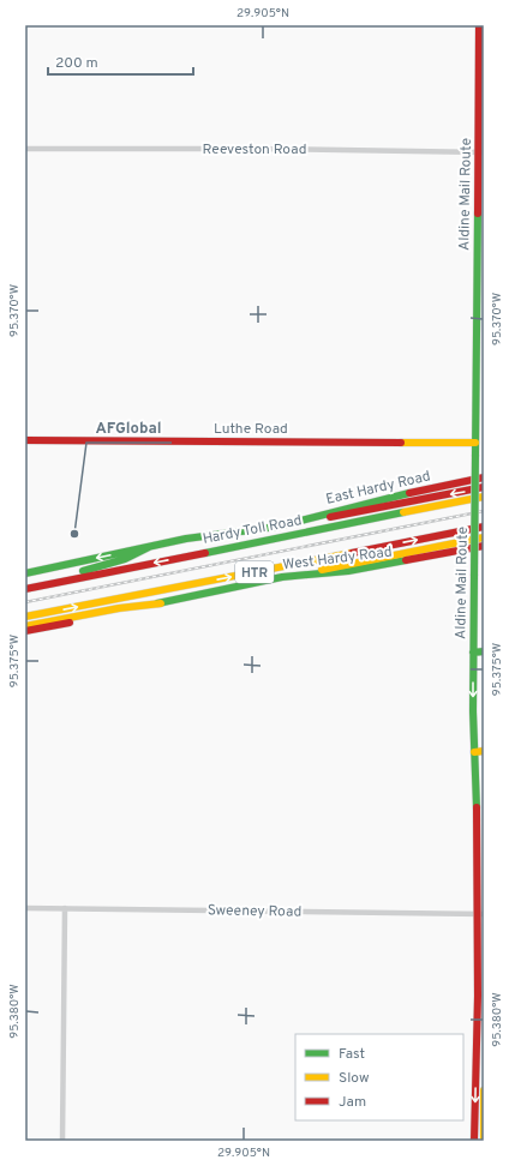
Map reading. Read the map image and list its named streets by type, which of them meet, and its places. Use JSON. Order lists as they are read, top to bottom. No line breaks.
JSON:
{"streets":{"main road":["Aldine Mail Route","Luthe Road","East Hardy Road","Hardy Toll Road","West Hardy Road","HTR"],"street":["Reeveston Road","Sweeney Road"]},"crossings":[["Reeveston Road","Aldine Mail Route"],["Aldine Mail Route","Luthe Road"],["Aldine Mail Route","Sweeney Road"]],"places":["AFGlobal"],"legend":["Fast","Slow","Jam"],"scale_bar":"200 m","coordinates":["29.905°N","95.370°W","95.375°W","95.380°W"]}
